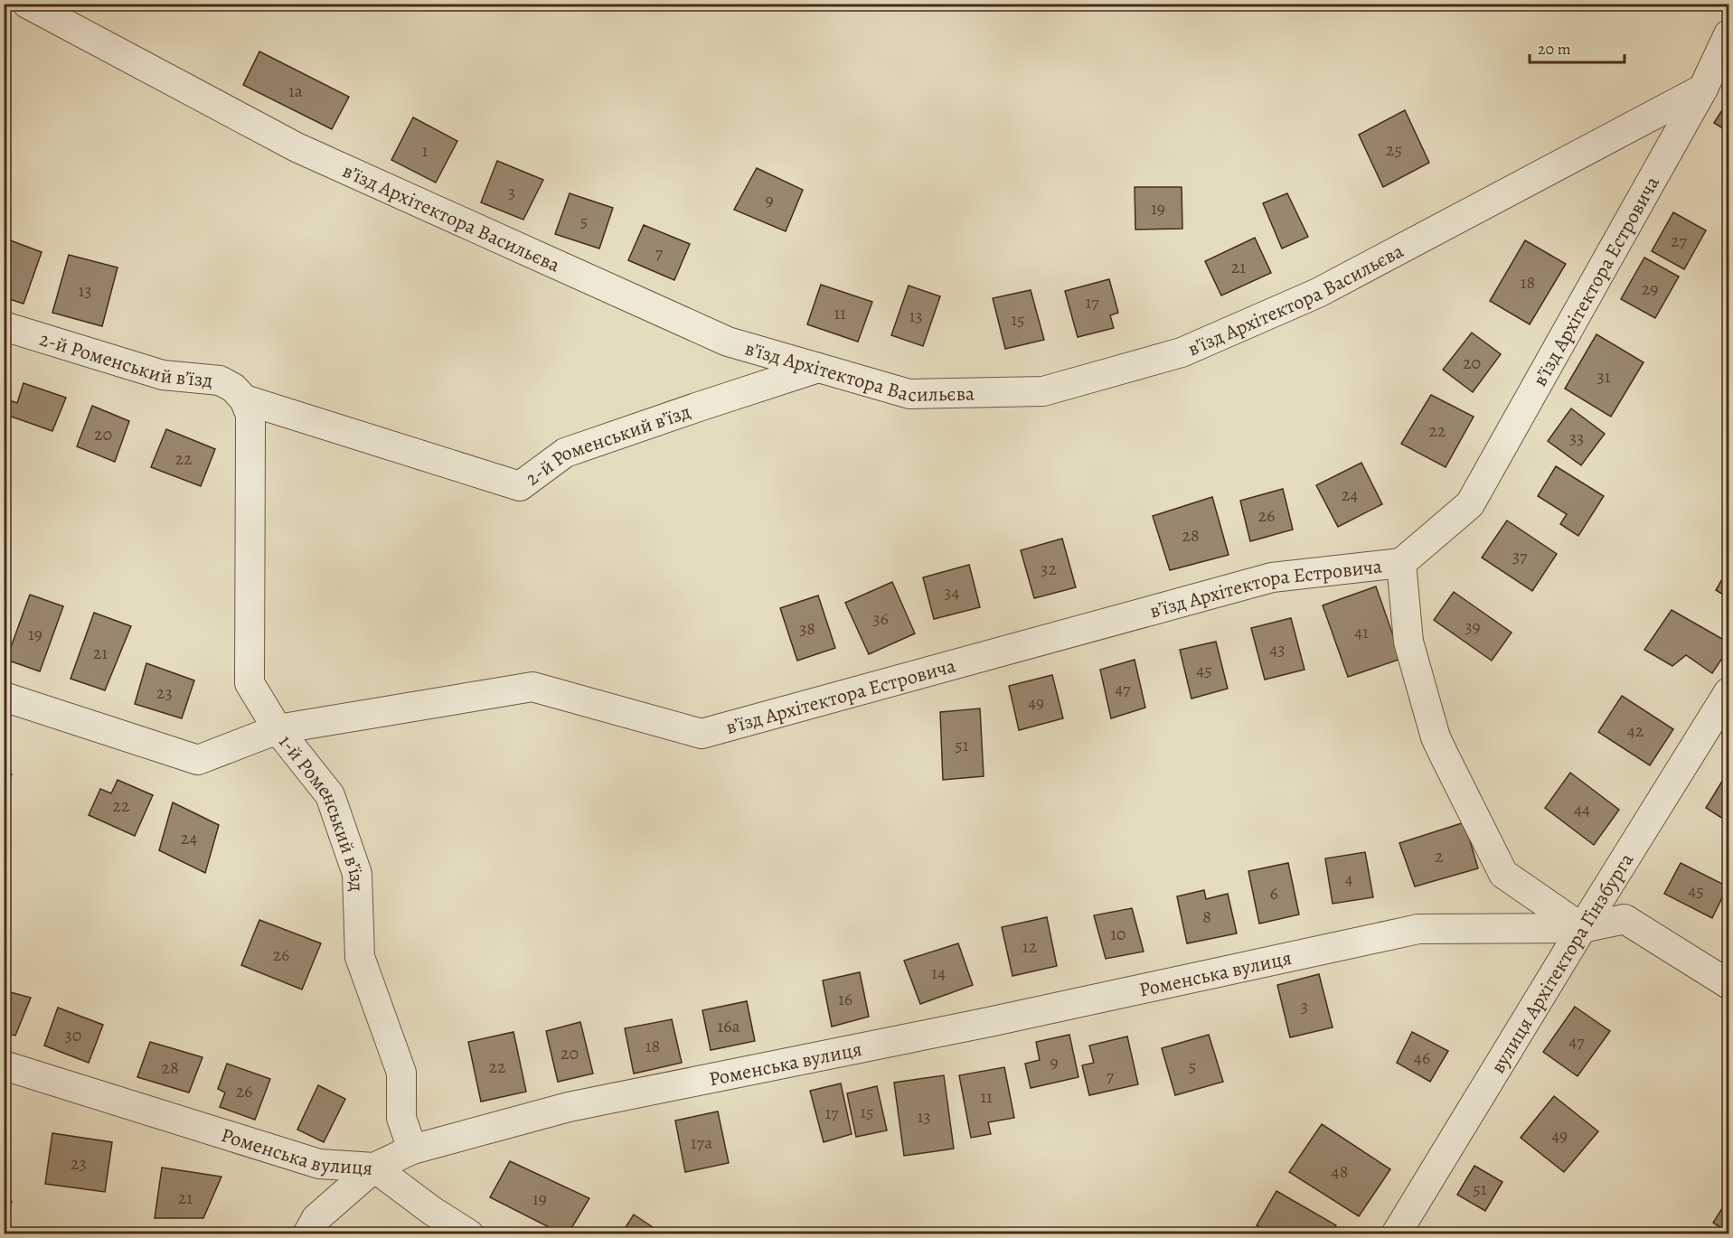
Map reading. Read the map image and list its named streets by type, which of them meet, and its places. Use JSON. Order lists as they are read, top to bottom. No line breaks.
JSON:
{"streets":{"street":["в’їзд Архітектора Васильєва","в’їзд Архітектора Естровича","2-й Роменський в’їзд","1-й Роменський в’їзд","вулиця Архітектора Гінзбурга","Роменська вулиця"]},"crossings":[["в’їзд Архітектора Васильєва","в’їзд Архітектора Естровича"],["в’їзд Архітектора Васильєва","2-й Роменський в’їзд"],["в’їзд Архітектора Естровича","1-й Роменський в’їзд"],["в’їзд Архітектора Естровича","вулиця Архітектора Гінзбурга"],["в’їзд Архітектора Естровича","Роменська вулиця"],["1-й Роменський в’їзд","Роменська вулиця"],["вулиця Архітектора Гінзбурга","Роменська вулиця"]],"house_numbers":["1а","25","1","3","9","19","5","27","7","21","18","29","13","17","11","13","15","20","31","22","20","33","22","24","26","28","37","32","34","36","39","38","41","19","43","21","45","47","23","49","42","51","22","44","24","2","4","45","6","8","10","12","26","14","16","3","16а","30","47","18","20","46","9","5","22","28","7","26","11","15","17","13","49","17а","23","48","51","21","19"],"scale_bar":"20 m"}
